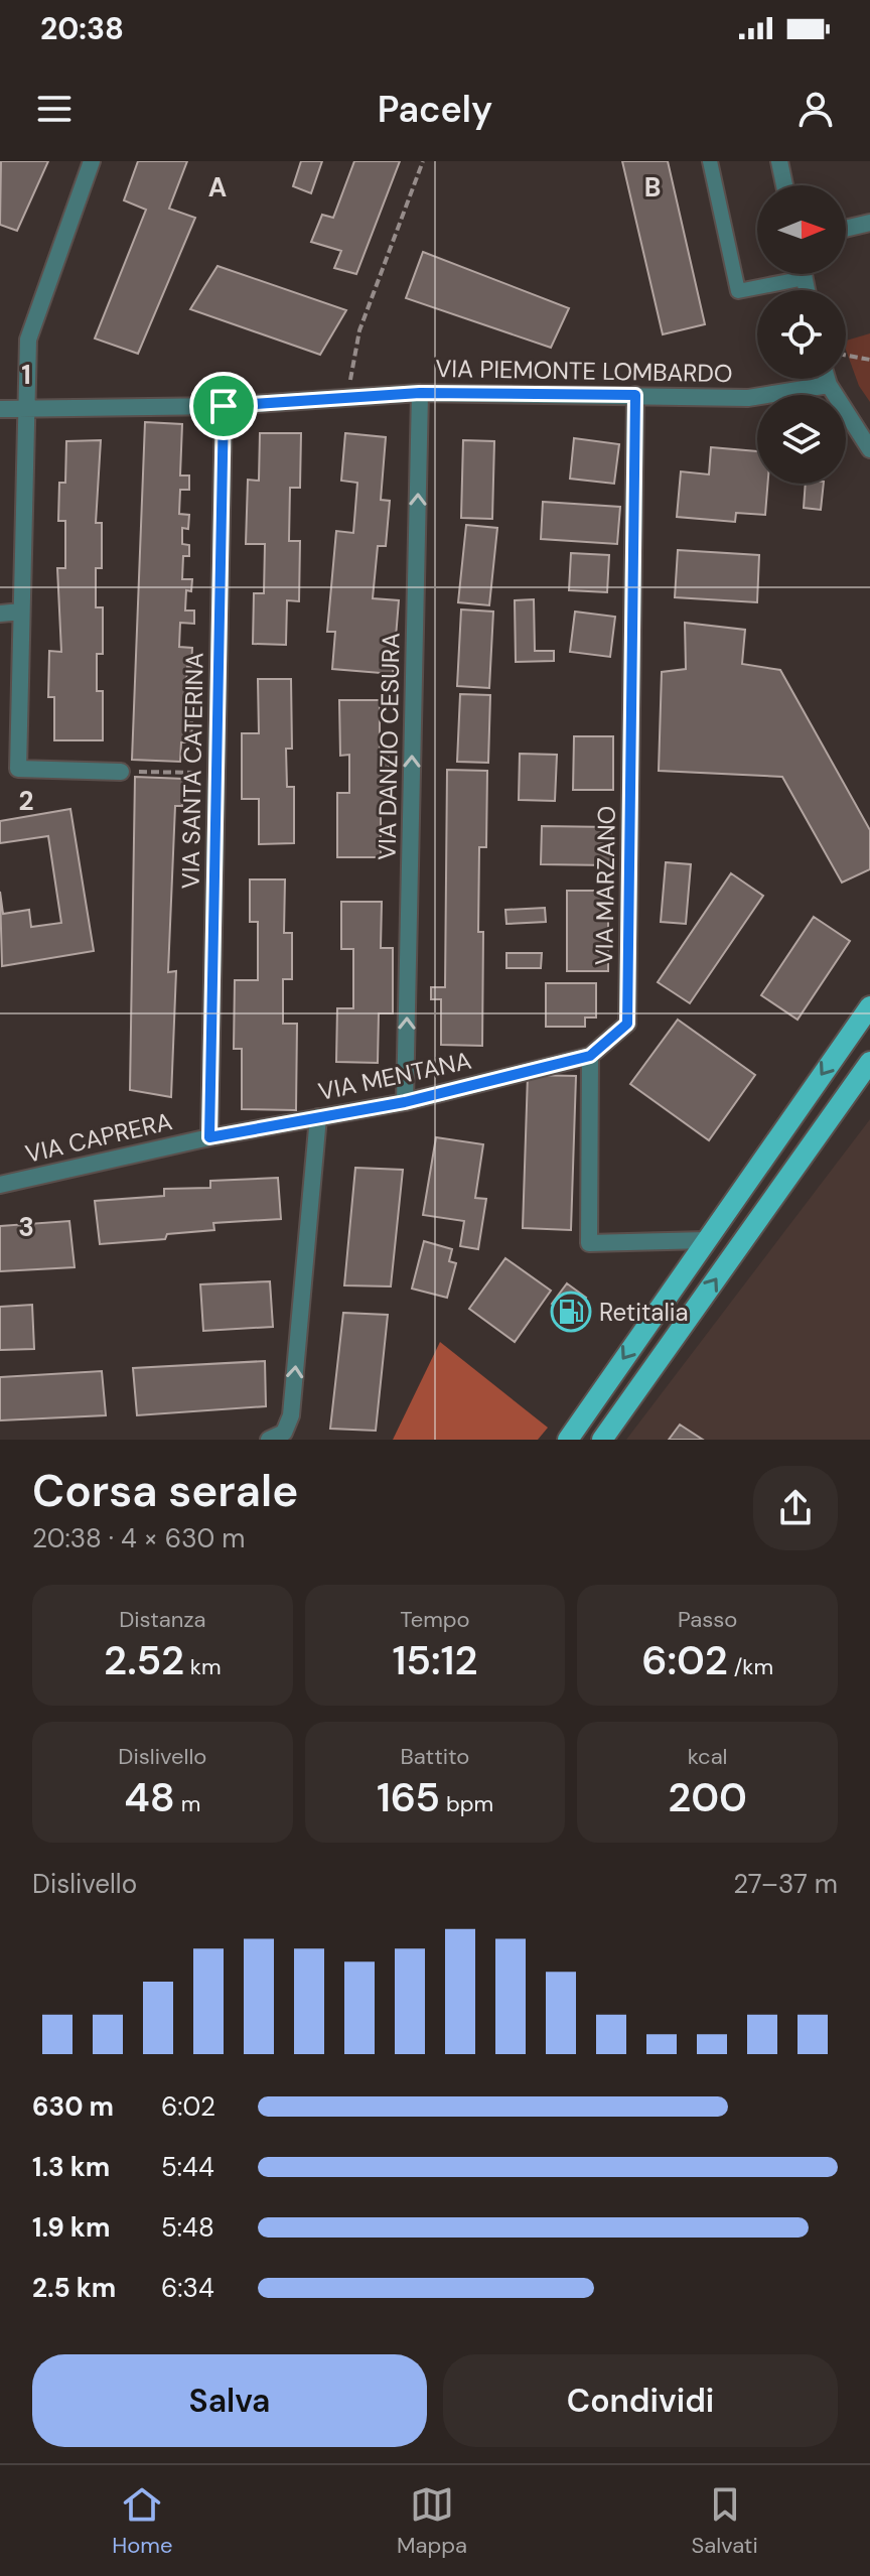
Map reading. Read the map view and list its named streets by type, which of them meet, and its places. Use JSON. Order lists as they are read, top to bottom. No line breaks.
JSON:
{"streets":{"street":["VIA PIEMONTE LOMBARDO","VIA DANZIO CESURA","VIA SANTA CATERINA","VIA MARZANO","VIA MENTANA","VIA CAPRERA"]},"crossings":[["VIA PIEMONTE LOMBARDO","VIA DANZIO CESURA"],["VIA PIEMONTE LOMBARDO","VIA SANTA CATERINA"],["VIA PIEMONTE LOMBARDO","VIA MARZANO"],["VIA DANZIO CESURA","VIA MENTANA"],["VIA SANTA CATERINA","VIA MENTANA"],["VIA SANTA CATERINA","VIA CAPRERA"],["VIA MARZANO","VIA MENTANA"],["VIA MENTANA","VIA CAPRERA"]],"one_way":["VIA DANZIO CESURA"],"places":{"fuel station":["Retitalia"]},"north":"right","page":{"status":"20:38","header":"Pacely","heading":["Corsa serale","20:38 · 4 × 630 m"],"stats":[["Distanza","2.52 km"],["Tempo","15:12"],["Passo","6:02 /km"],["Dislivello","48 m"],["Battito","165 bpm"],["kcal","200"]],"chart":["Dislivello","27–37 m"],"list":[{"name":"630 m","note":"6:02"},{"name":"1.3 km","note":"5:44"},{"name":"1.9 km","note":"5:48"},{"name":"2.5 km","note":"6:34"}],"buttons":["Salva","Condividi"],"tabs":["Home","Mappa","Salvati"]},"grid":{"columns":["A","B"],"rows":["1","2","3"]}}
